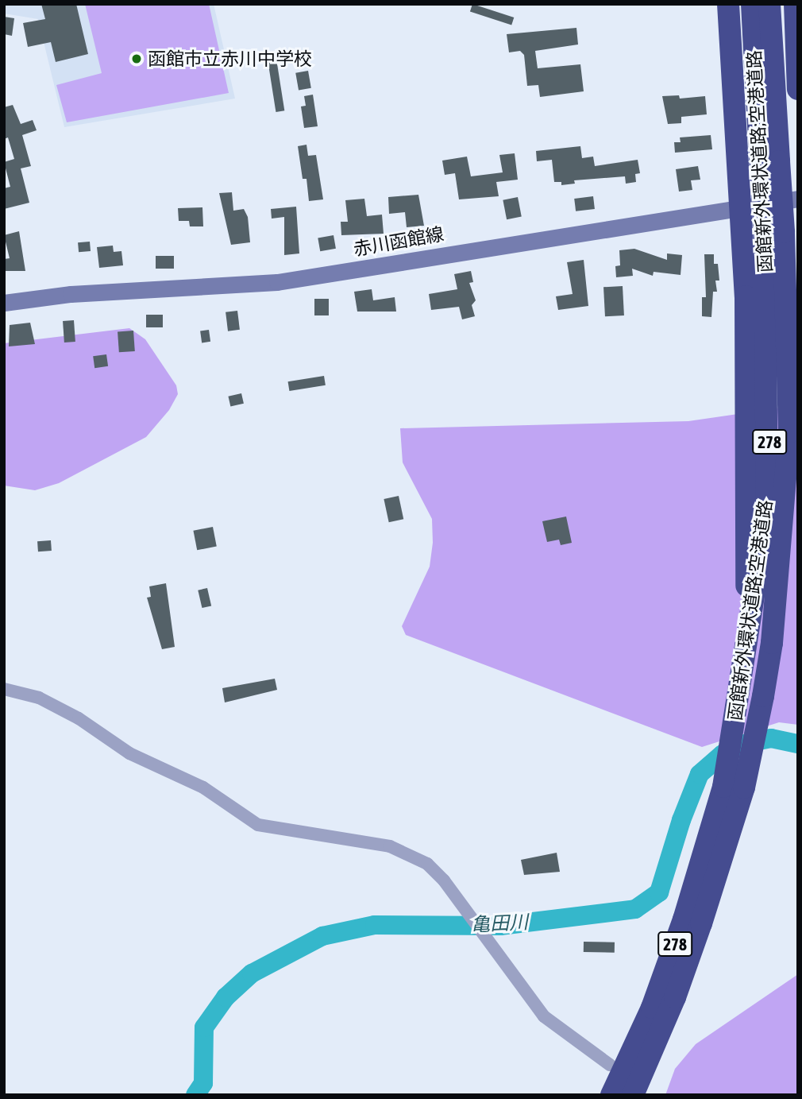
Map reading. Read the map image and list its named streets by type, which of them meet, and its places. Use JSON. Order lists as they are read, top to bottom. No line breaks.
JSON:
{"streets":{"highway":["函館新外環状道路;空港道路","278"],"main road":["赤川函館線"]},"water":["亀田川"],"places":["函館市立赤川中学校"]}
